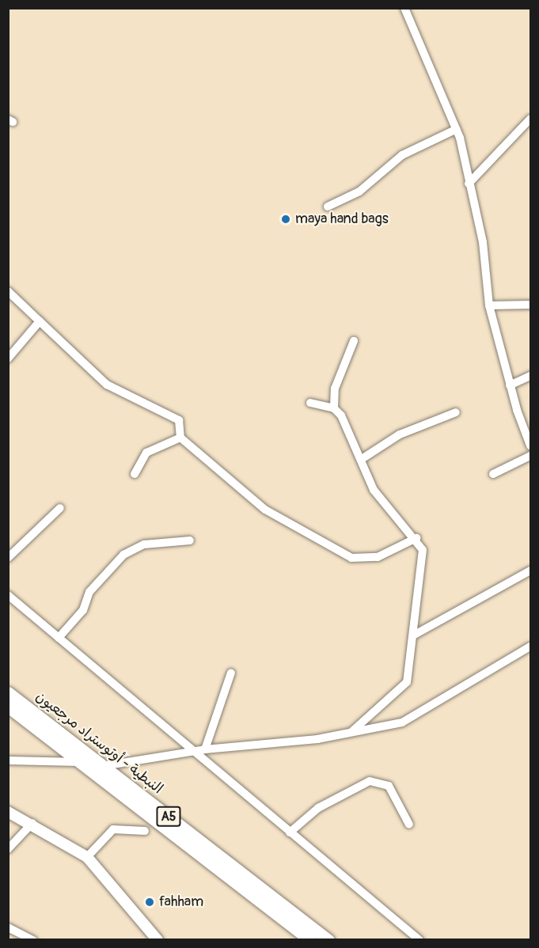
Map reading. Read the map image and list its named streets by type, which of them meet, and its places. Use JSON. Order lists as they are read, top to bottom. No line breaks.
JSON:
{"streets":{"highway":["النبطية - أوتوستراد مرجعيون","A5"]},"places":["maya hand bags","fahham"]}
